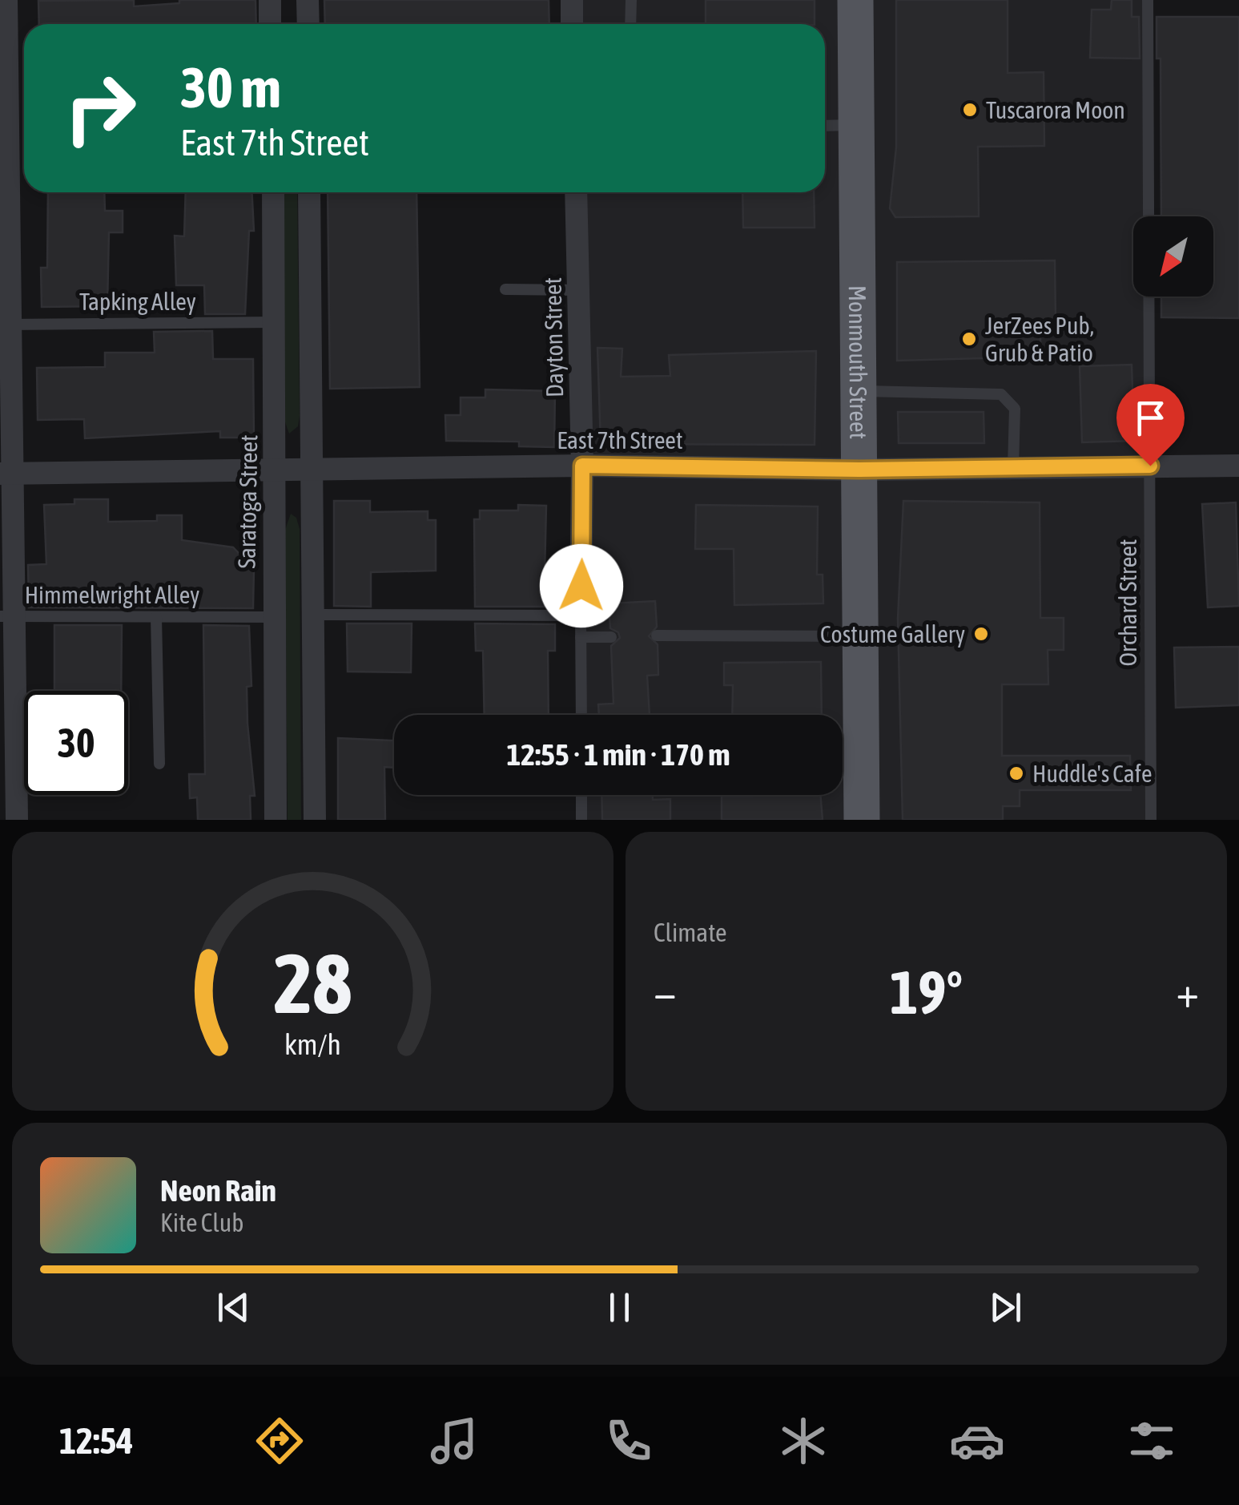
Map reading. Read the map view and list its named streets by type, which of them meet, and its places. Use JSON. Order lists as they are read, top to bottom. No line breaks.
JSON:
{"streets":{"main road":["Monmouth Street"],"street":["Dayton Street","East 7th Street","Saratoga Street"],"lane":["Tapking Alley","Himmelwright Alley","Orchard Street"]},"crossings":[["Tapking Alley","Saratoga Street"],["Dayton Street","East 7th Street"],["Monmouth Street","East 7th Street"],["East 7th Street","Saratoga Street"],["East 7th Street","Orchard Street"],["Saratoga Street","Himmelwright Alley"]],"places":["Tuscarora Moon","JerZees Pub, Grub & Patio","Costume Gallery","Huddle's Cafe"],"north":"bottom left","page":{"turn":["30 m","East 7th Street"],"limit":"30","trip":"12:55 · 1 min · 170 m","tile":"Climate","heat":["−","19°","+"],"song":["Neon Rain","Kite Club"],"tabs":"12:54","gauge":["28","km/h"]}}
